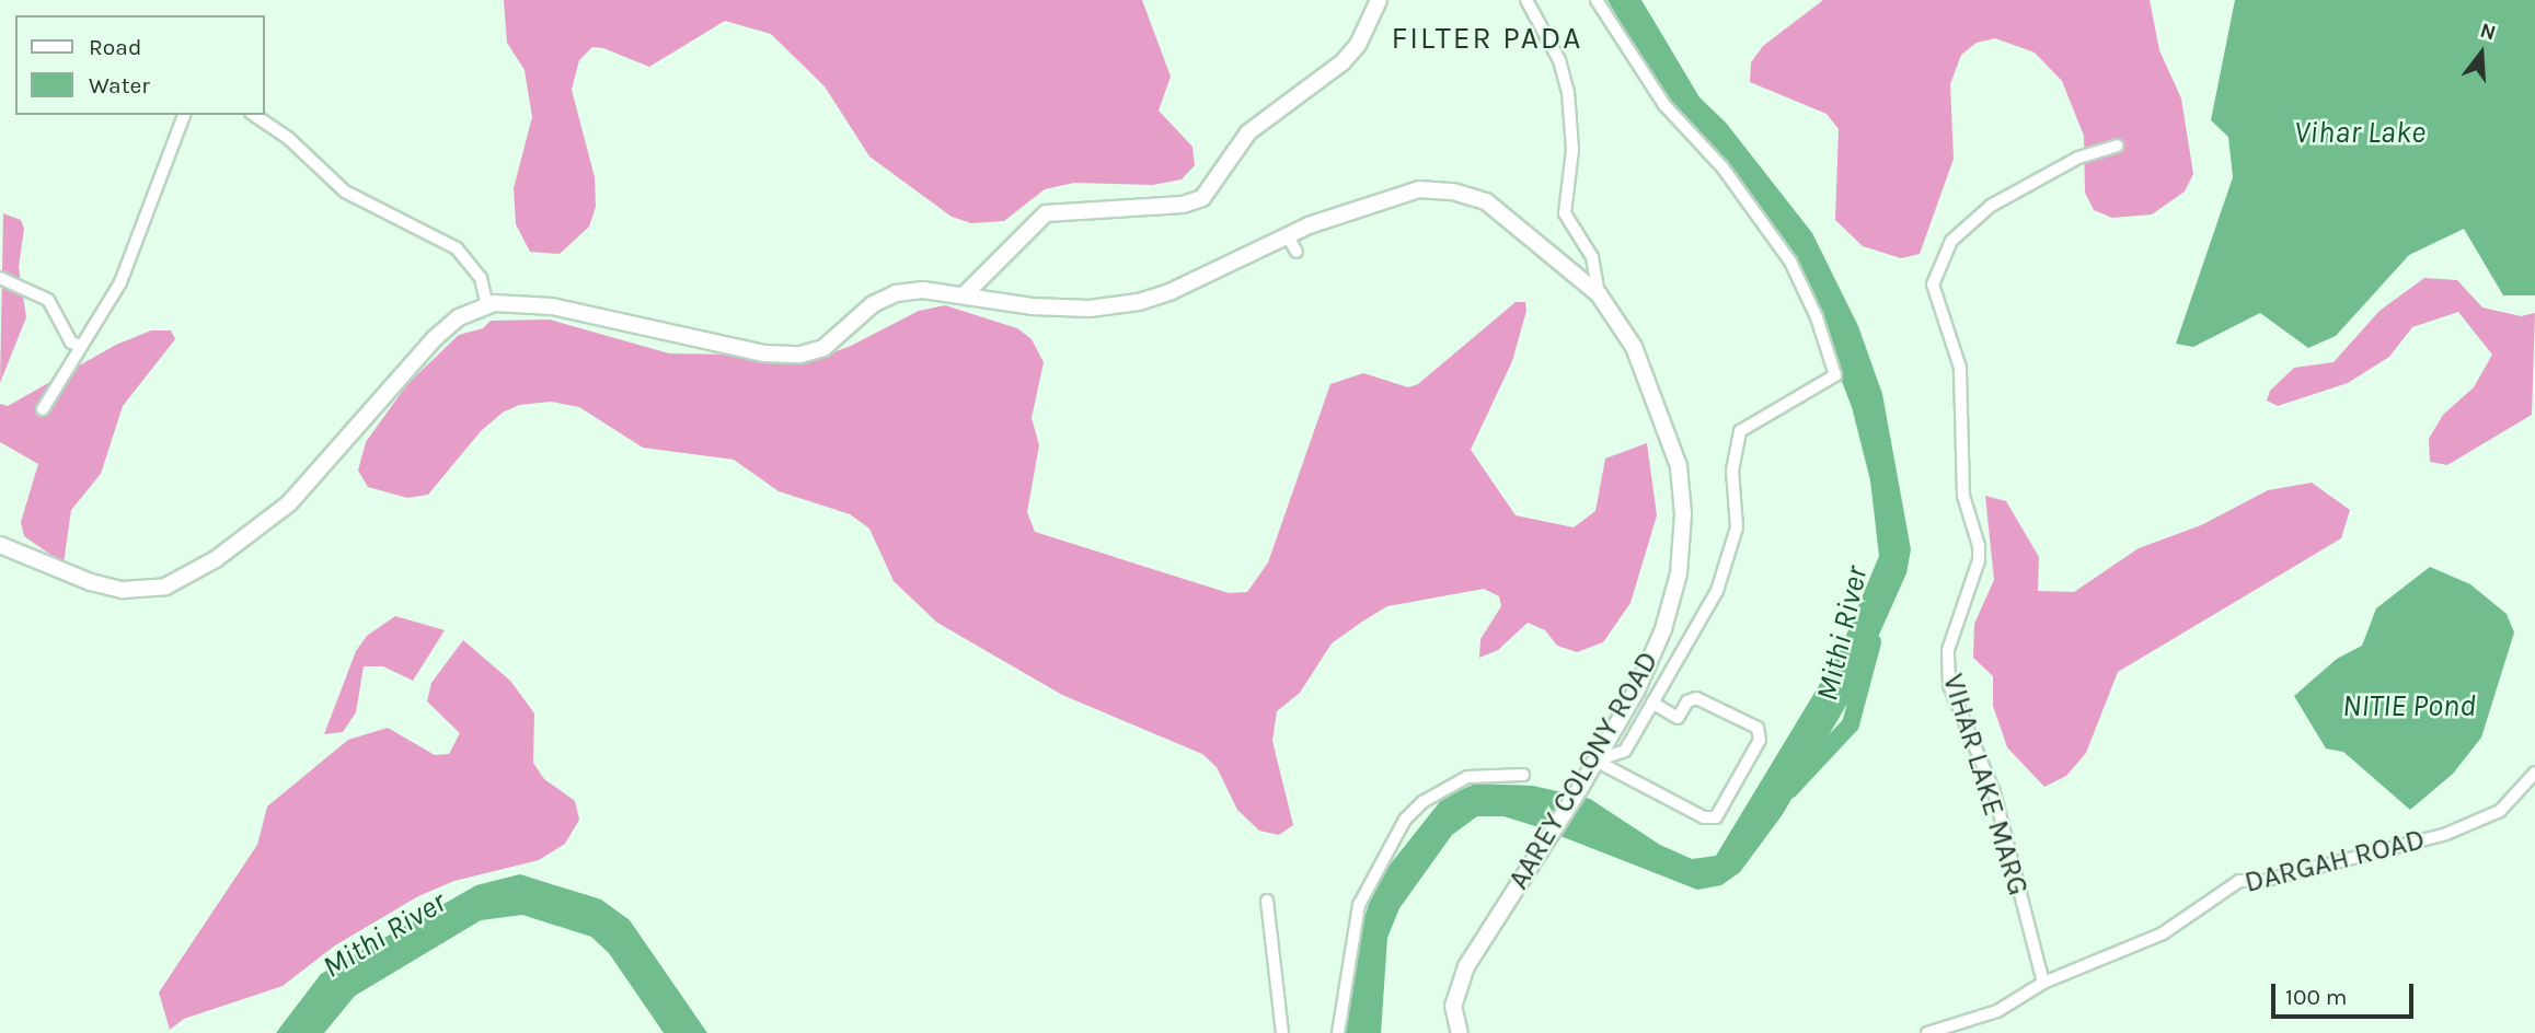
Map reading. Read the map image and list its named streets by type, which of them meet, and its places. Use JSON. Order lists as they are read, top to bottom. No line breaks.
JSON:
{"streets":{"main road":["AAREY COLONY ROAD"],"street":["VIHAR LAKE MARG","DARGAH ROAD"]},"crossings":[["VIHAR LAKE MARG","DARGAH ROAD"]],"districts":["FILTER PADA"],"water":["Vihar Lake","Mithi River","NITIE Pond"],"legend":["Road","Water"],"scale_bar":"100 m","north":"top"}
